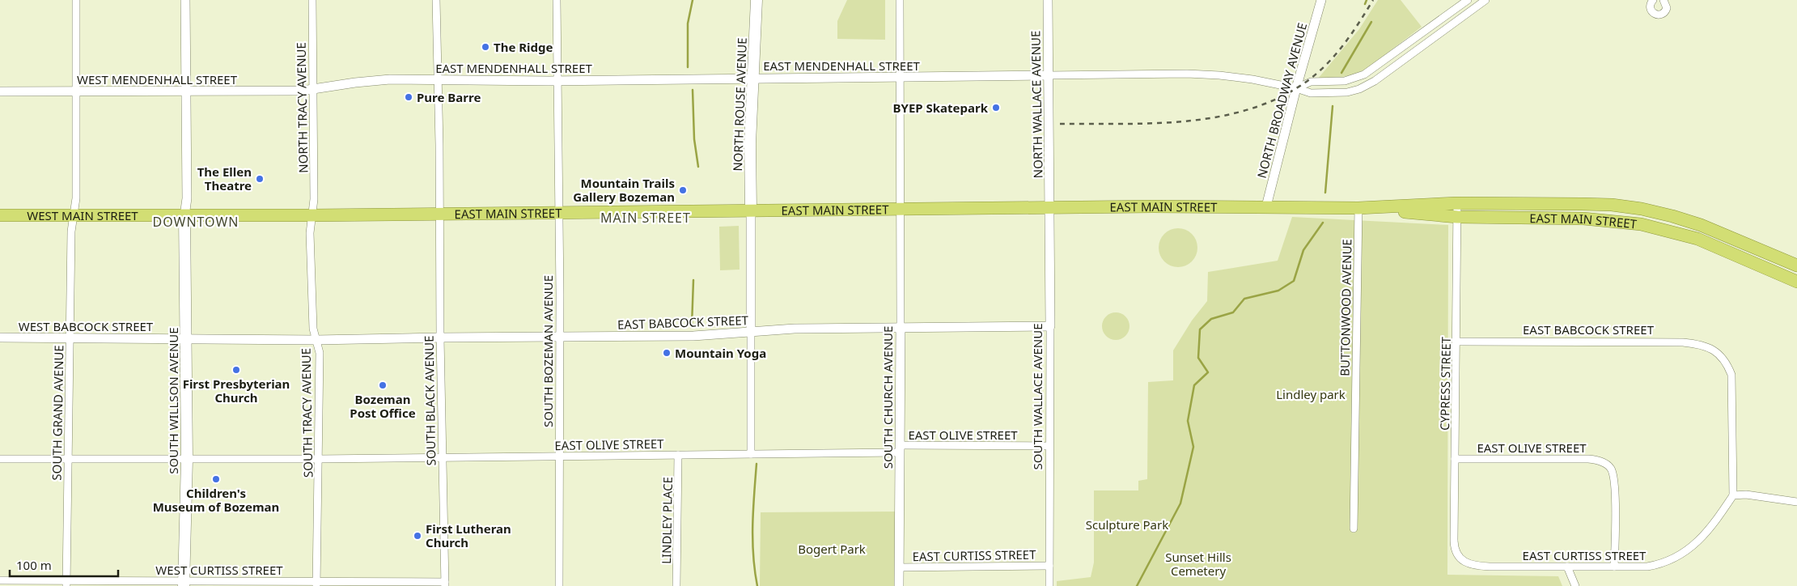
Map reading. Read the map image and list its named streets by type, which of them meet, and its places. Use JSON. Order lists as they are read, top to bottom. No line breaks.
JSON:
{"streets":{"highway":["EAST MAIN STREET","WEST MAIN STREET"],"main road":["NORTH ROUSE AVENUE","SOUTH WILLSON AVENUE"],"street":["EAST MENDENHALL STREET","WEST MENDENHALL STREET","NORTH BROADWAY AVENUE","NORTH WALLACE AVENUE","NORTH TRACY AVENUE","BUTTONWOOD AVENUE","EAST BABCOCK STREET","WEST BABCOCK STREET","SOUTH BOZEMAN AVENUE","CYPRESS STREET","SOUTH WALLACE AVENUE","SOUTH CHURCH AVENUE","SOUTH BLACK AVENUE","SOUTH GRAND AVENUE","SOUTH TRACY AVENUE","EAST OLIVE STREET","LINDLEY PLACE","EAST CURTISS STREET","WEST CURTISS STREET"]},"crossings":[["EAST MENDENHALL STREET","WEST MENDENHALL STREET"],["EAST MENDENHALL STREET","NORTH BROADWAY AVENUE"],["EAST MENDENHALL STREET","NORTH ROUSE AVENUE"],["EAST MENDENHALL STREET","NORTH WALLACE AVENUE"],["EAST MENDENHALL STREET","NORTH TRACY AVENUE"],["EAST MENDENHALL STREET","SOUTH BOZEMAN AVENUE"],["EAST MENDENHALL STREET","SOUTH CHURCH AVENUE"],["EAST MENDENHALL STREET","SOUTH BLACK AVENUE"],["WEST MENDENHALL STREET","NORTH TRACY AVENUE"],["WEST MENDENHALL STREET","SOUTH GRAND AVENUE"],["NORTH BROADWAY AVENUE","EAST MAIN STREET"],["NORTH ROUSE AVENUE","EAST MAIN STREET"],["NORTH WALLACE AVENUE","EAST MAIN STREET"],["NORTH WALLACE AVENUE","SOUTH WALLACE AVENUE"],["NORTH TRACY AVENUE","EAST MAIN STREET"],["NORTH TRACY AVENUE","WEST MAIN STREET"],["NORTH TRACY AVENUE","SOUTH TRACY AVENUE"],["EAST MAIN STREET","WEST MAIN STREET"],["EAST MAIN STREET","BUTTONWOOD AVENUE"],["EAST MAIN STREET","SOUTH BOZEMAN AVENUE"],["EAST MAIN STREET","CYPRESS STREET"],["EAST MAIN STREET","SOUTH WALLACE AVENUE"],["EAST MAIN STREET","SOUTH CHURCH AVENUE"],["EAST MAIN STREET","SOUTH BLACK AVENUE"],["EAST MAIN STREET","SOUTH TRACY AVENUE"],["WEST MAIN STREET","SOUTH WILLSON AVENUE"],["WEST MAIN STREET","SOUTH GRAND AVENUE"],["WEST MAIN STREET","SOUTH TRACY AVENUE"],["EAST BABCOCK STREET","WEST BABCOCK STREET"],["EAST BABCOCK STREET","SOUTH BOZEMAN AVENUE"],["EAST BABCOCK STREET","CYPRESS STREET"],["EAST BABCOCK STREET","SOUTH WALLACE AVENUE"],["EAST BABCOCK STREET","SOUTH CHURCH AVENUE"],["EAST BABCOCK STREET","SOUTH BLACK AVENUE"],["EAST BABCOCK STREET","SOUTH TRACY AVENUE"],["EAST BABCOCK STREET","EAST CURTISS STREET"],["WEST BABCOCK STREET","SOUTH WILLSON AVENUE"],["WEST BABCOCK STREET","SOUTH GRAND AVENUE"],["WEST BABCOCK STREET","SOUTH TRACY AVENUE"],["SOUTH BOZEMAN AVENUE","EAST OLIVE STREET"],["CYPRESS STREET","EAST OLIVE STREET"],["CYPRESS STREET","EAST CURTISS STREET"],["SOUTH WALLACE AVENUE","EAST OLIVE STREET"],["SOUTH WALLACE AVENUE","EAST CURTISS STREET"],["SOUTH CHURCH AVENUE","EAST OLIVE STREET"],["SOUTH CHURCH AVENUE","EAST CURTISS STREET"],["SOUTH WILLSON AVENUE","EAST OLIVE STREET"],["SOUTH WILLSON AVENUE","WEST CURTISS STREET"],["SOUTH BLACK AVENUE","EAST OLIVE STREET"],["SOUTH GRAND AVENUE","EAST OLIVE STREET"],["SOUTH GRAND AVENUE","WEST CURTISS STREET"],["SOUTH TRACY AVENUE","EAST OLIVE STREET"],["SOUTH TRACY AVENUE","WEST CURTISS STREET"],["EAST OLIVE STREET","LINDLEY PLACE"],["EAST OLIVE STREET","EAST CURTISS STREET"]],"districts":["MAIN STREET","DOWNTOWN"],"parks":["Lindley park","Sculpture Park","Bogert Park","Sunset Hills Cemetery"],"places":["The Ridge","Pure Barre","BYEP Skatepark","The Ellen Theatre","Mountain Trails Gallery Bozeman","Mountain Yoga","First Presbyterian Church","Bozeman Post Office","Children's Museum of Bozeman","First Lutheran Church"],"scale_bar":"100 m"}
